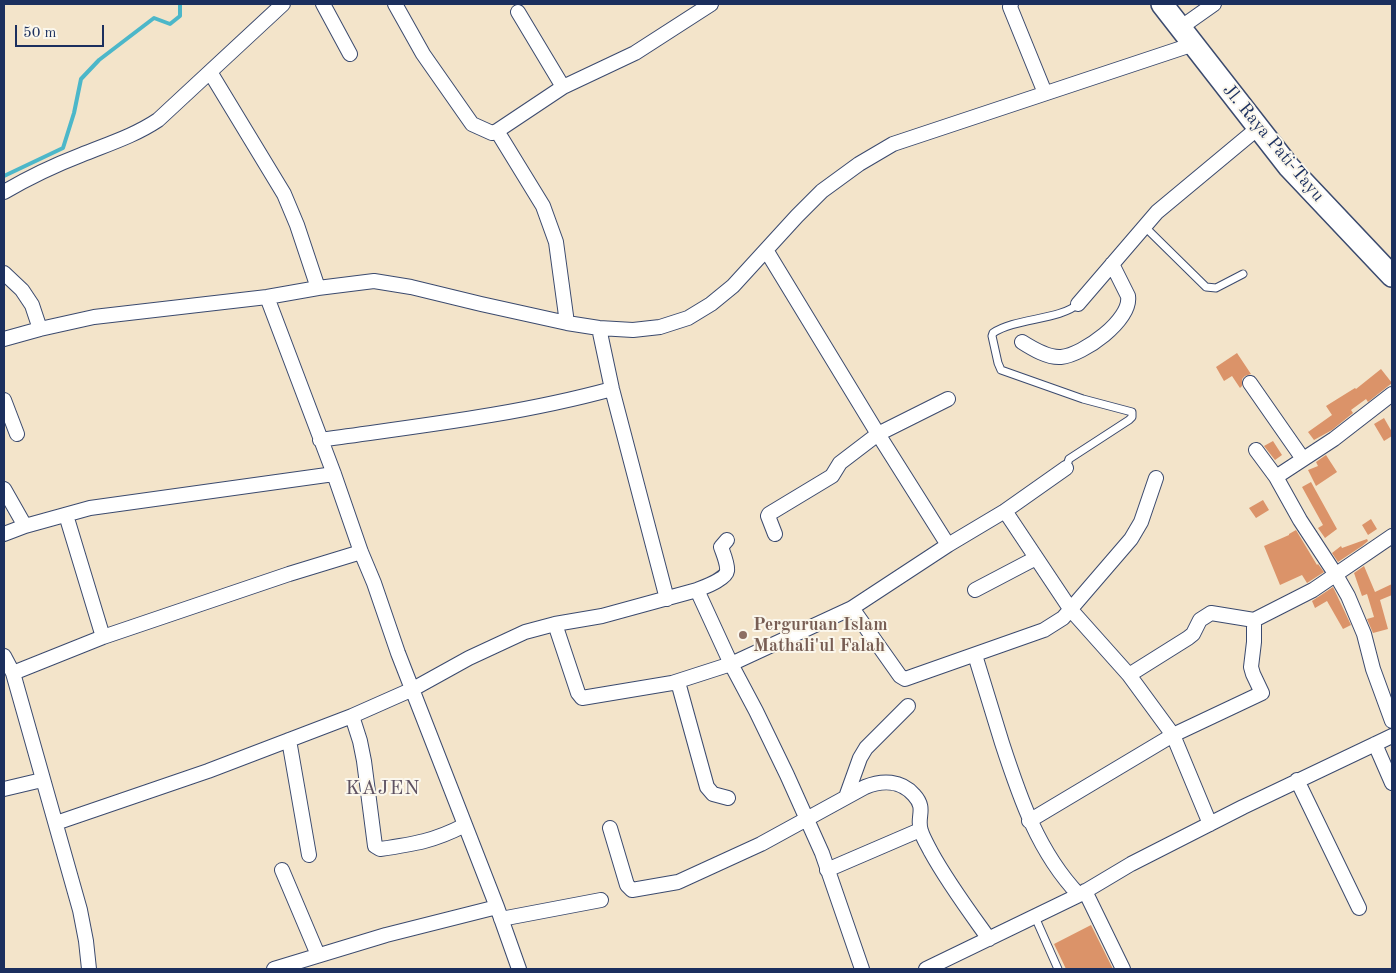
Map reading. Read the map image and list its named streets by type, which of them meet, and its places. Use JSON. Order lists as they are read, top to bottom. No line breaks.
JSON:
{"streets":{"main road":["Jl. Raya Pati-Tayu"]},"districts":["KAJEN"],"places":["Perguruan Islam Mathali'ul Falah"],"scale_bar":"50 m"}
